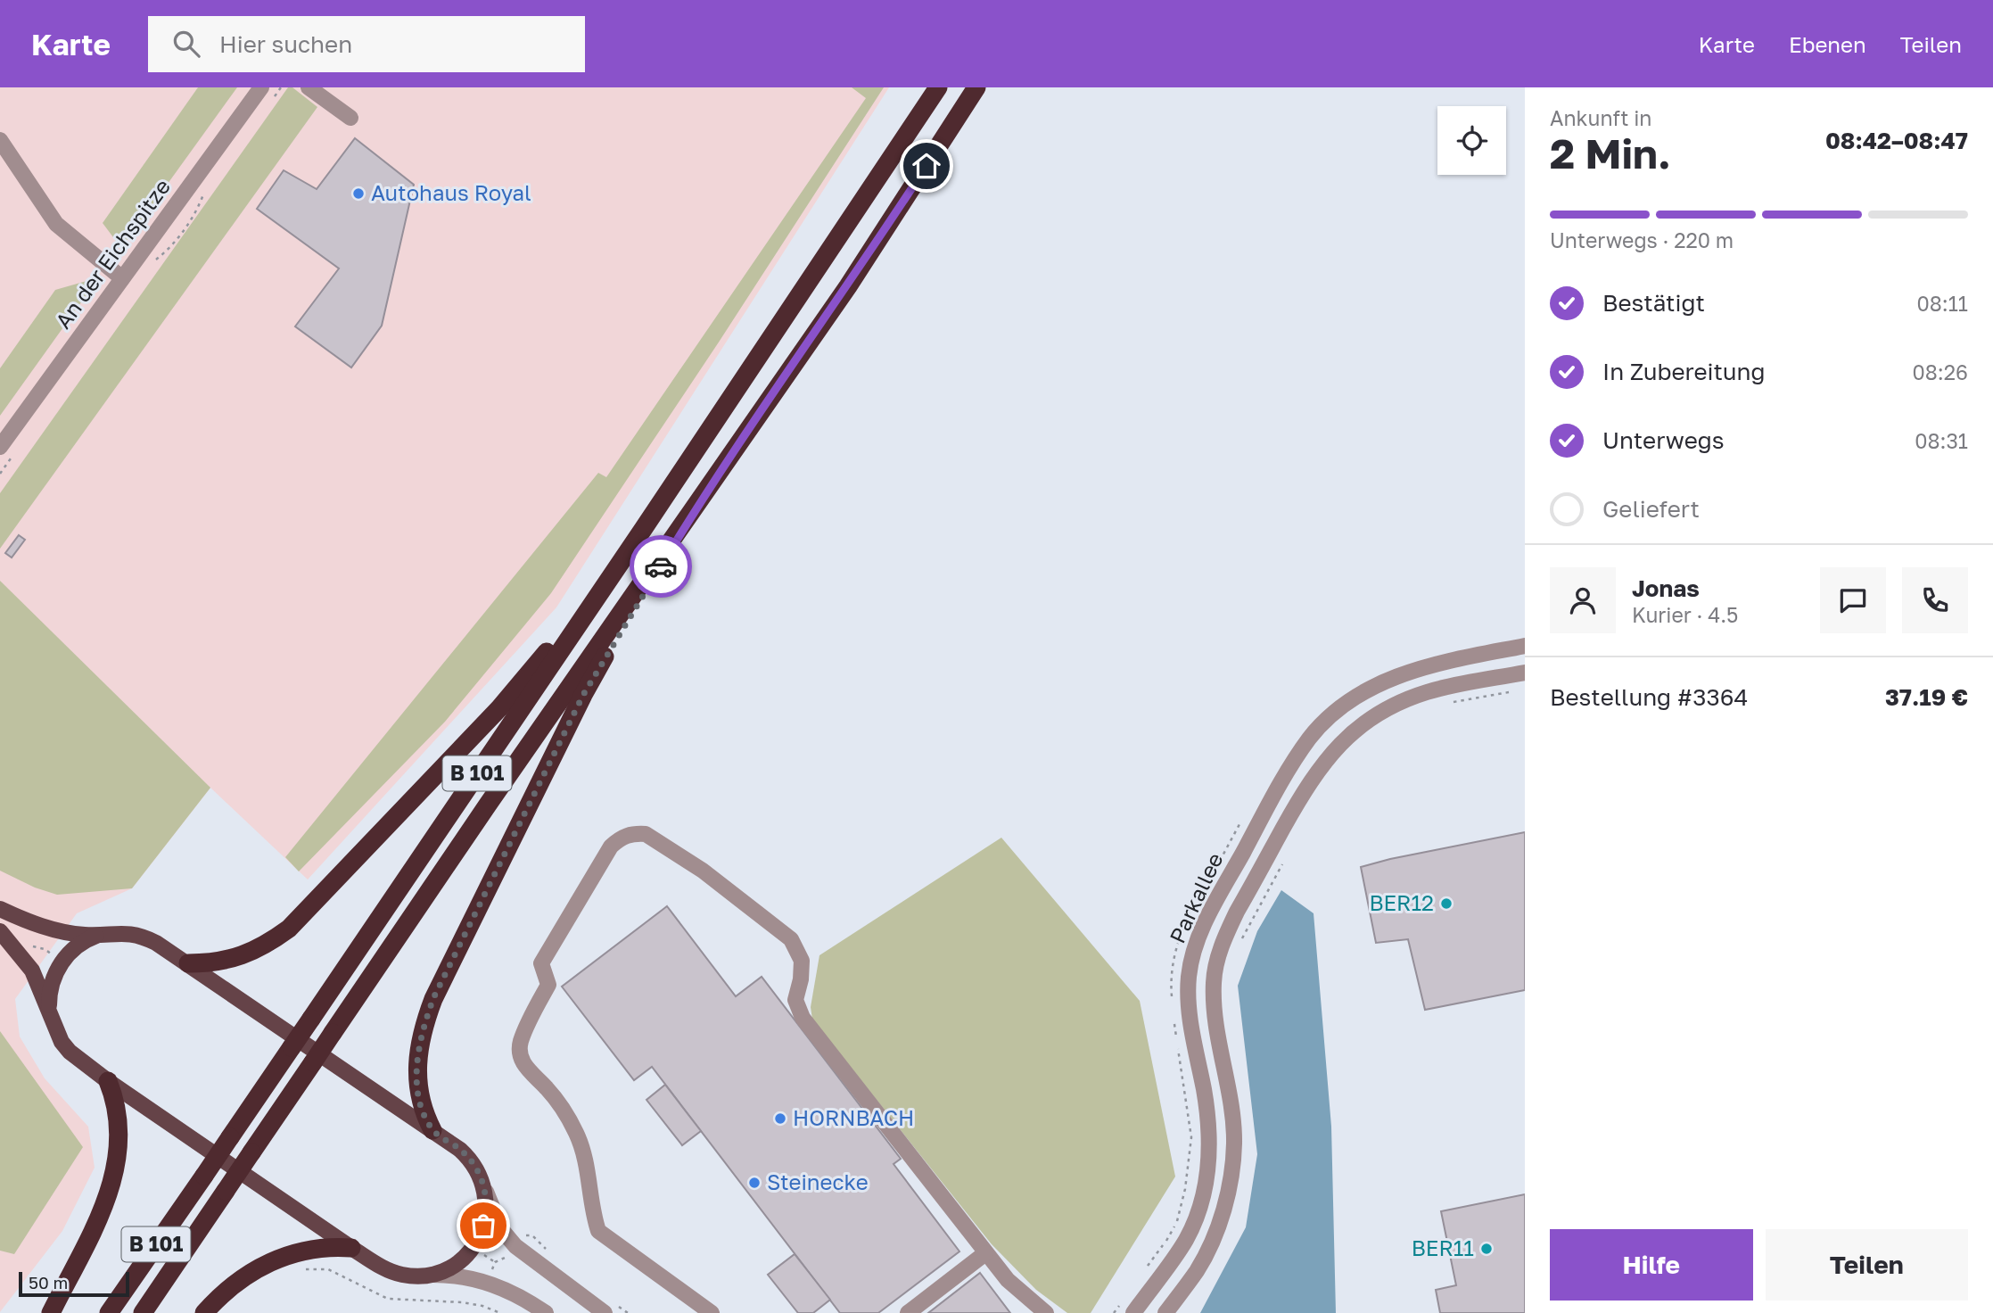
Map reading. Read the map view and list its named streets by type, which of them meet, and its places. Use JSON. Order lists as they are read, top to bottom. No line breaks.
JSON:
{"streets":{"highway":["B 101"],"street":["An der Eichspitze","Parkallee"]},"places":["Autohaus Royal","BER12","HORNBACH","Steinecke","BER11"],"scale_bar":"50 m","page":{"header":"Karte","search":"Hier suchen","nav":["Karte","Ebenen","Teilen"],"heading":["2 Min.","Ankunft in","08:42–08:47"],"panel":["Jonas","Kurier · 4.5","Bestellung #3364","37.19 €"],"bar":"Unterwegs · 220 m","list":[["Bestätigt","08:11"],["In Zubereitung","08:26"],["Unterwegs","08:31"],"Geliefert"],"buttons":["Hilfe","Teilen"],"scale":"50 m"}}
